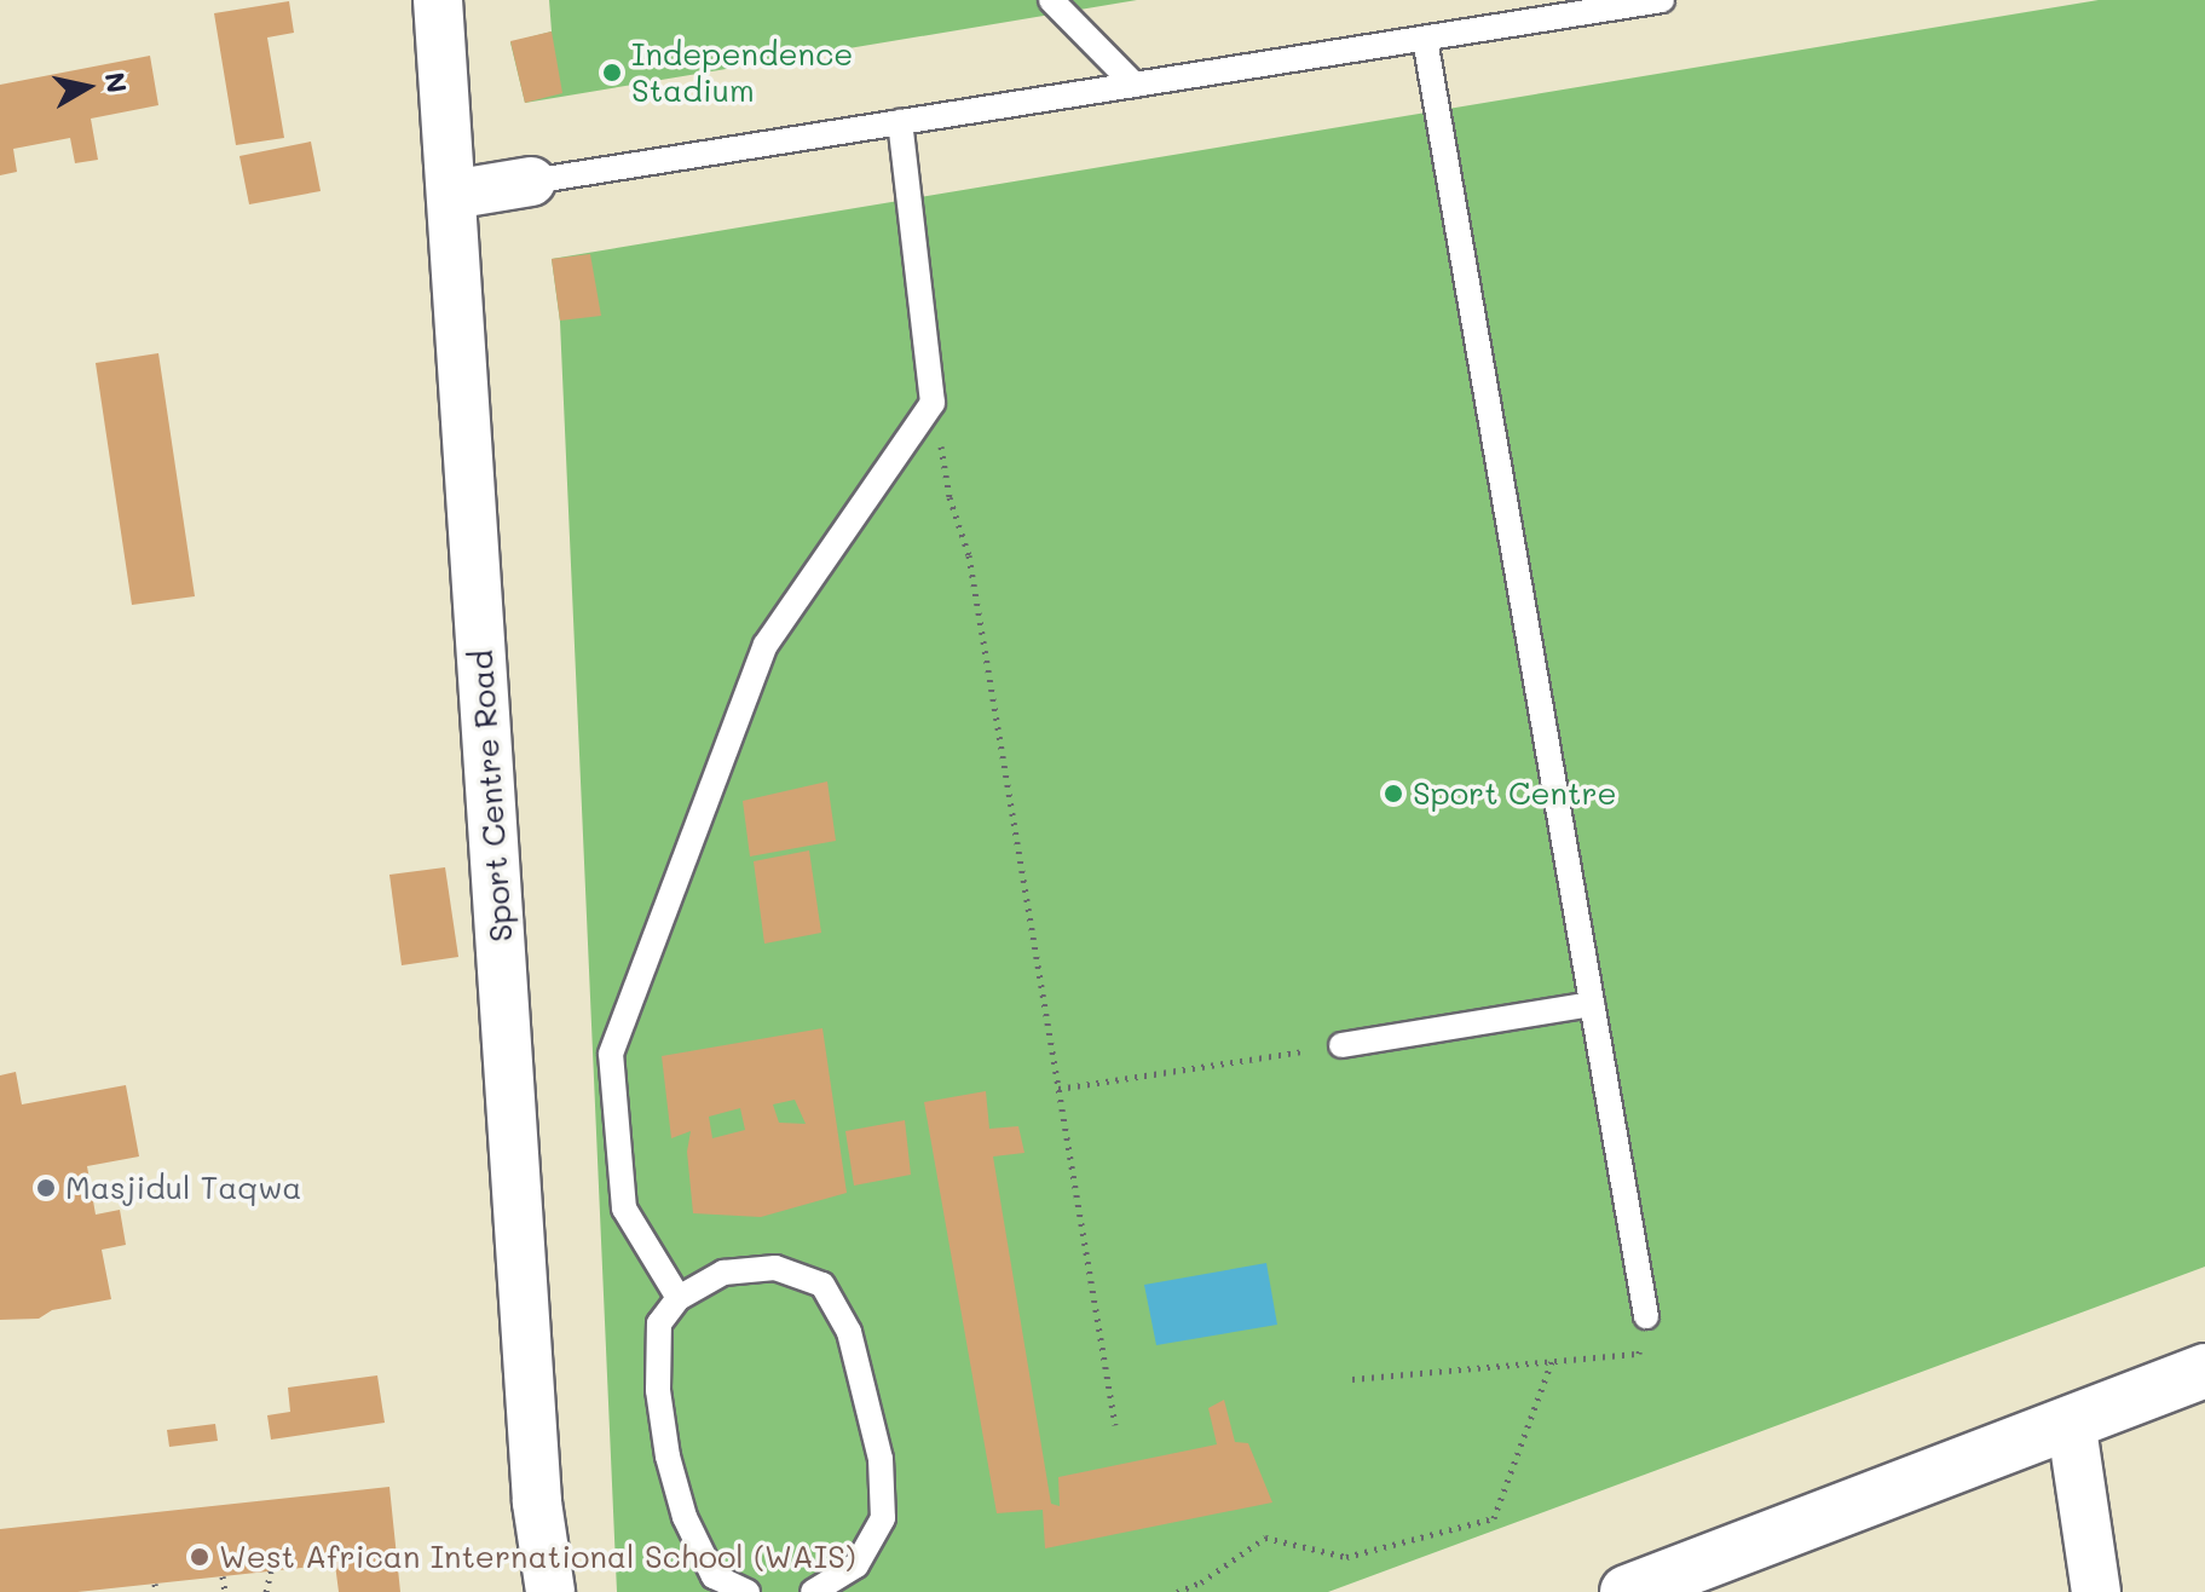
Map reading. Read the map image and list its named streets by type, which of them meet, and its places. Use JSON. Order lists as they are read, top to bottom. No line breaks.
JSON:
{"streets":{"street":["Sport Centre Road"]},"places":["Independence Stadium","Sport Centre","Masjidul Taqwa","West African International School (WAIS)"],"north":"right"}
